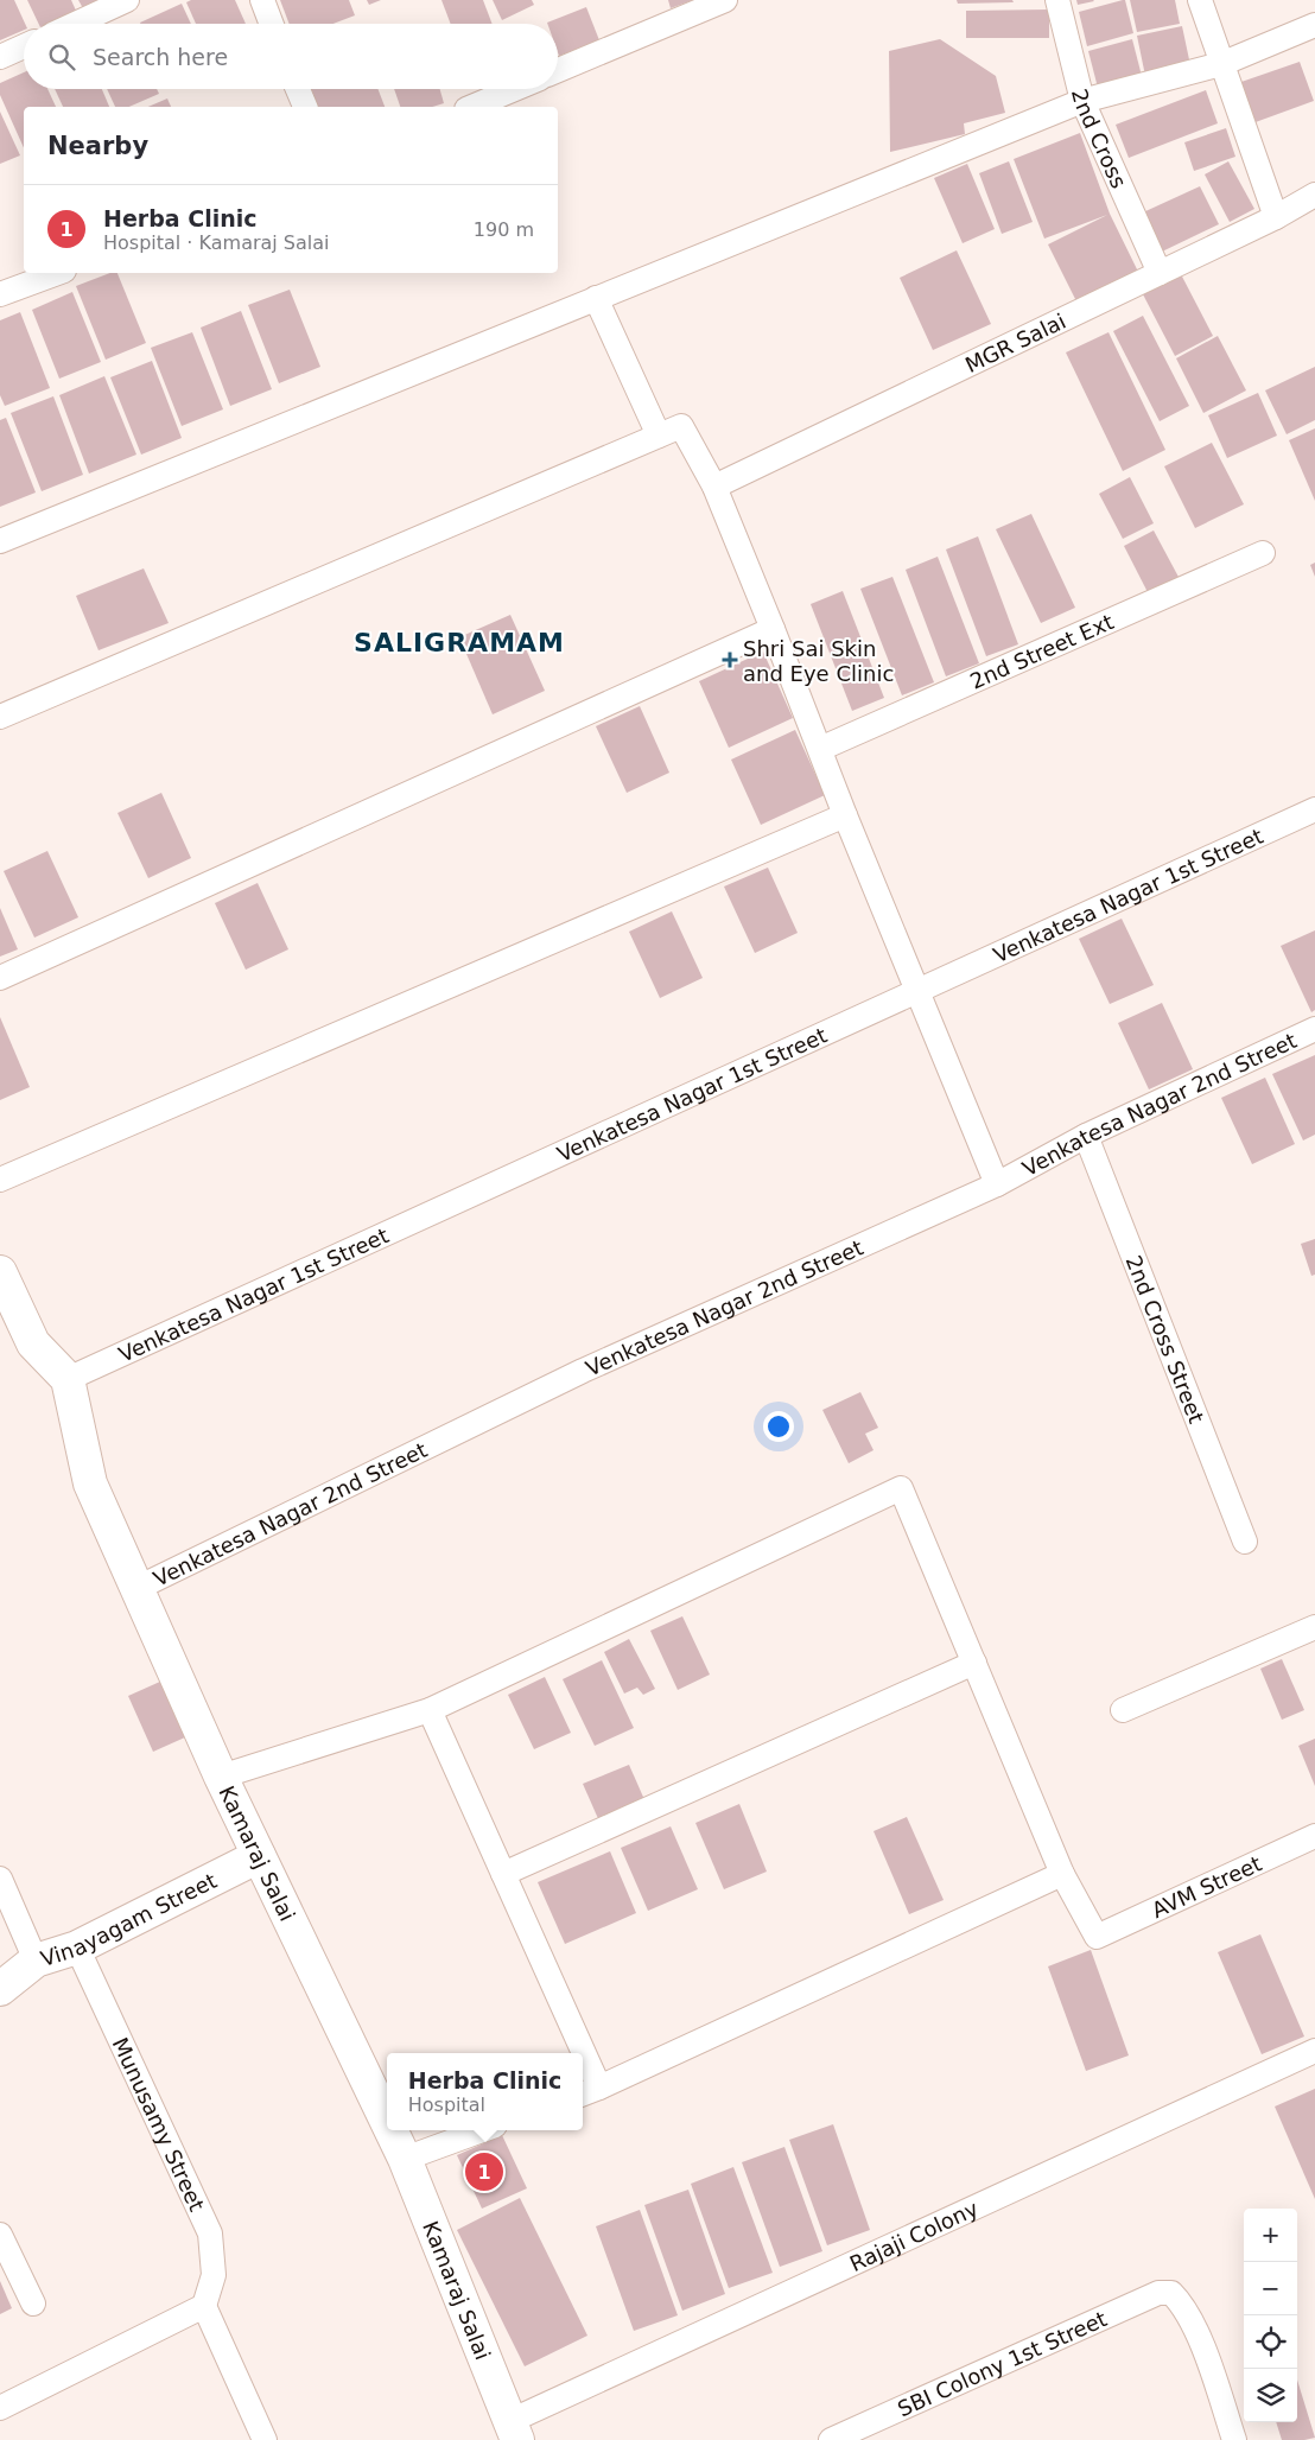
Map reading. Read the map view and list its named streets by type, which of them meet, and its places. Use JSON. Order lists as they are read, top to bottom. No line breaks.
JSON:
{"streets":{"street":["2nd Cross","MGR Salai","2nd Street Ext","Venkatesa Nagar 1st Street","Venkatesa Nagar 2nd Street","2nd Cross Street","Kamaraj Salai","AVM Street","Vinayagam Street","Munusamy Street","Rajaji Colony","SBI Colony 1st Street"]},"crossings":[["2nd Cross","MGR Salai"],["Venkatesa Nagar 1st Street","Kamaraj Salai"],["Venkatesa Nagar 2nd Street","2nd Cross Street"],["Venkatesa Nagar 2nd Street","Kamaraj Salai"],["Kamaraj Salai","Vinayagam Street"],["Kamaraj Salai","Rajaji Colony"],["Vinayagam Street","Munusamy Street"]],"districts":["SALIGRAMAM"],"places":{"health":["Shri Sai Skin and Eye Clinic"]},"page":{"search":"Search here","heading":"Nearby","list":[{"mark":"1","name":"Herba Clinic","note":"Hospital · Kamaraj Salai","value":"190 m"}],"popup":["Herba Clinic","Hospital"],"pins":"1","map_buttons":["+","−"]}}
